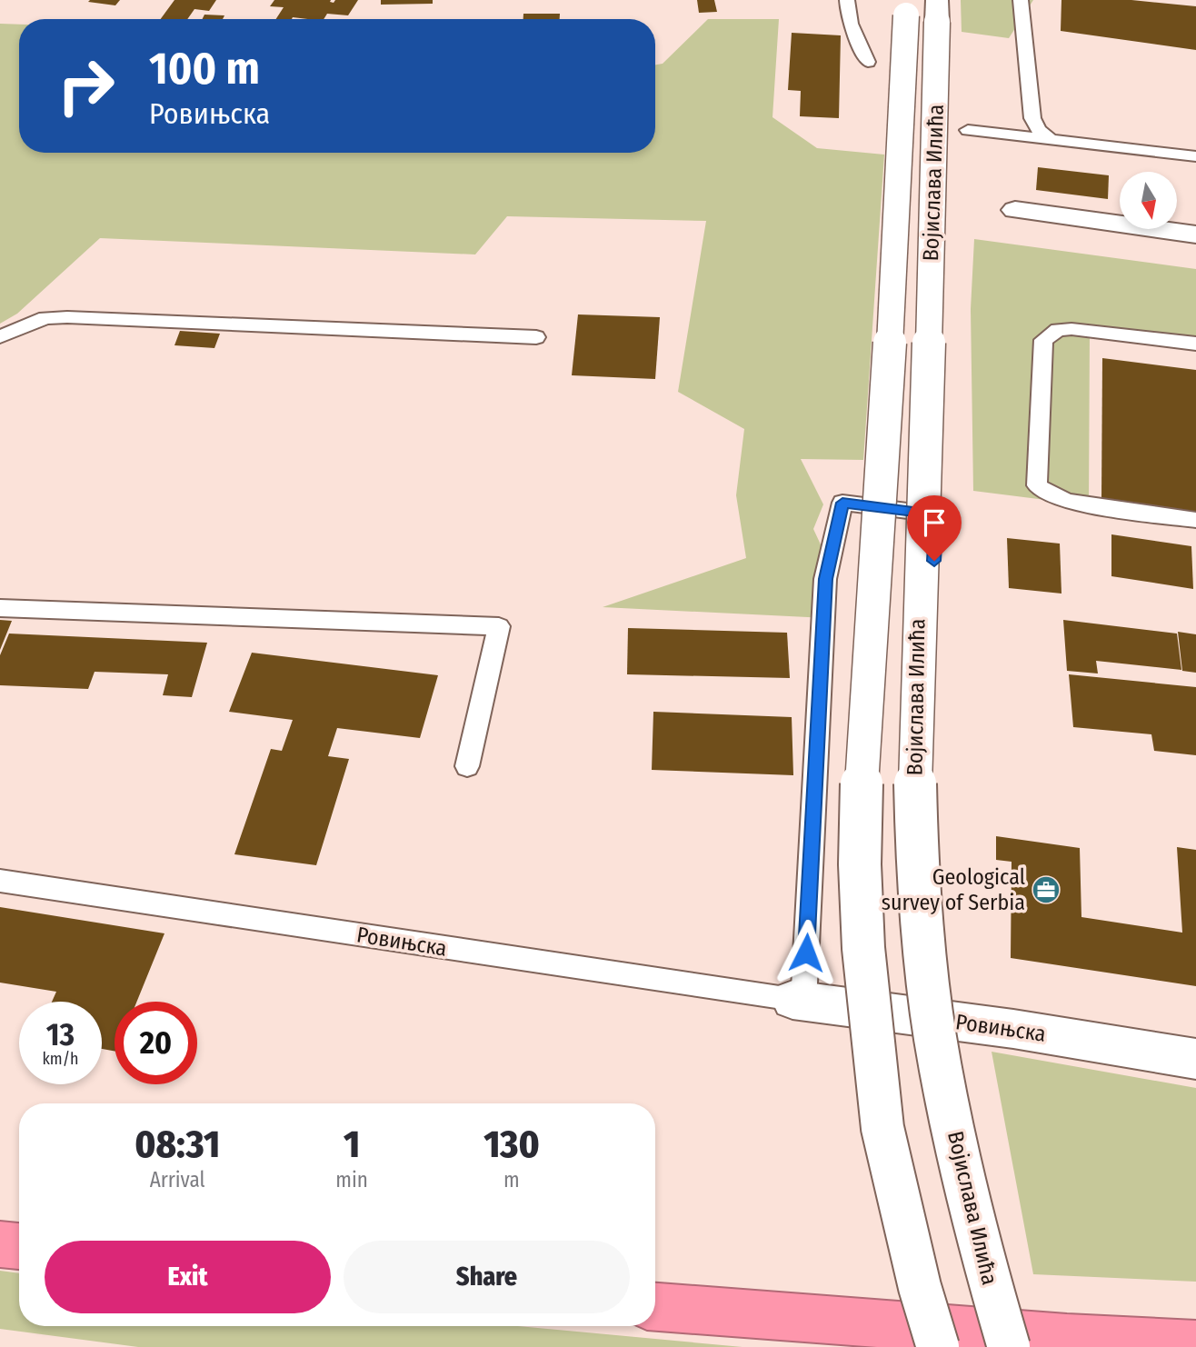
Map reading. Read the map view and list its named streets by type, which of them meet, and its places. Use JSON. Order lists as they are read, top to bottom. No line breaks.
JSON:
{"streets":{"main road":["Војислава Илића","Ровињска"]},"places":{"office":["Geological survey of Serbia"]},"north":"bottom","page":{"turn":["100 m","Ровињска"],"speed":"13 km/h","limit":"20","eta":["08:31","Arrival","1","min","130","m"],"buttons":["Exit","Share"]}}
